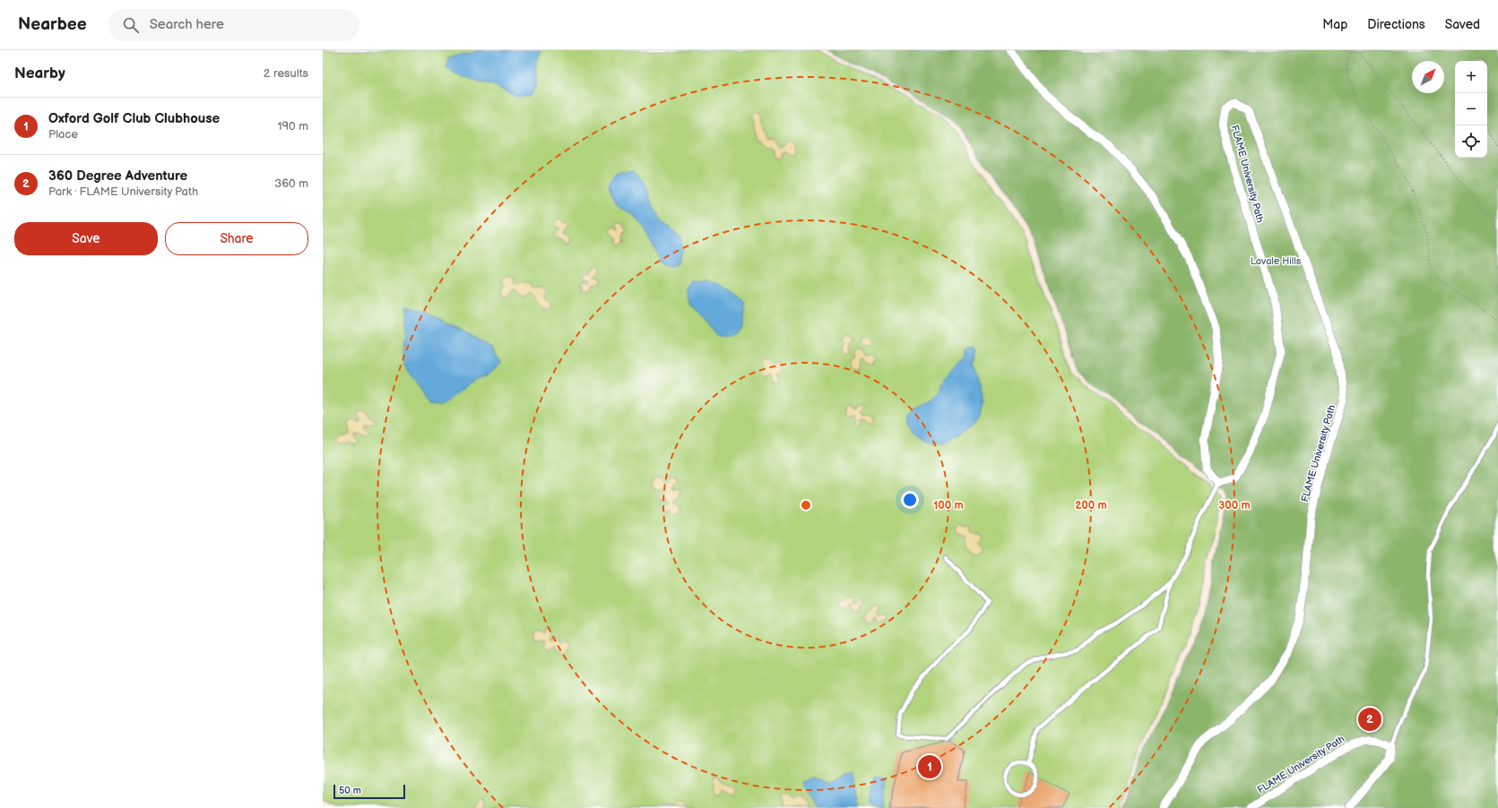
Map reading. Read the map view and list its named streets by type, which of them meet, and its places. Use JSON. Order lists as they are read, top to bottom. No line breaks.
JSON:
{"streets":{"street":["FLAME University Path"]},"parks":["Lavale Hills"],"scale_bar":"50 m","north":"top right","page":{"header":"Nearbee","search":"Search here","nav":["Map","Directions","Saved"],"heading":["Nearby","2 results"],"map_buttons":["+","−"],"list":[{"mark":"1","name":"Oxford Golf Club Clubhouse","note":"Place","value":"190 m"},{"mark":"2","name":"360 Degree Adventure","note":"Park · FLAME University Path","value":"360 m"}],"buttons":["Save","Share"],"pins":["2","1"],"scale":"50 m"},"rings":["100 m","200 m","300 m"]}
